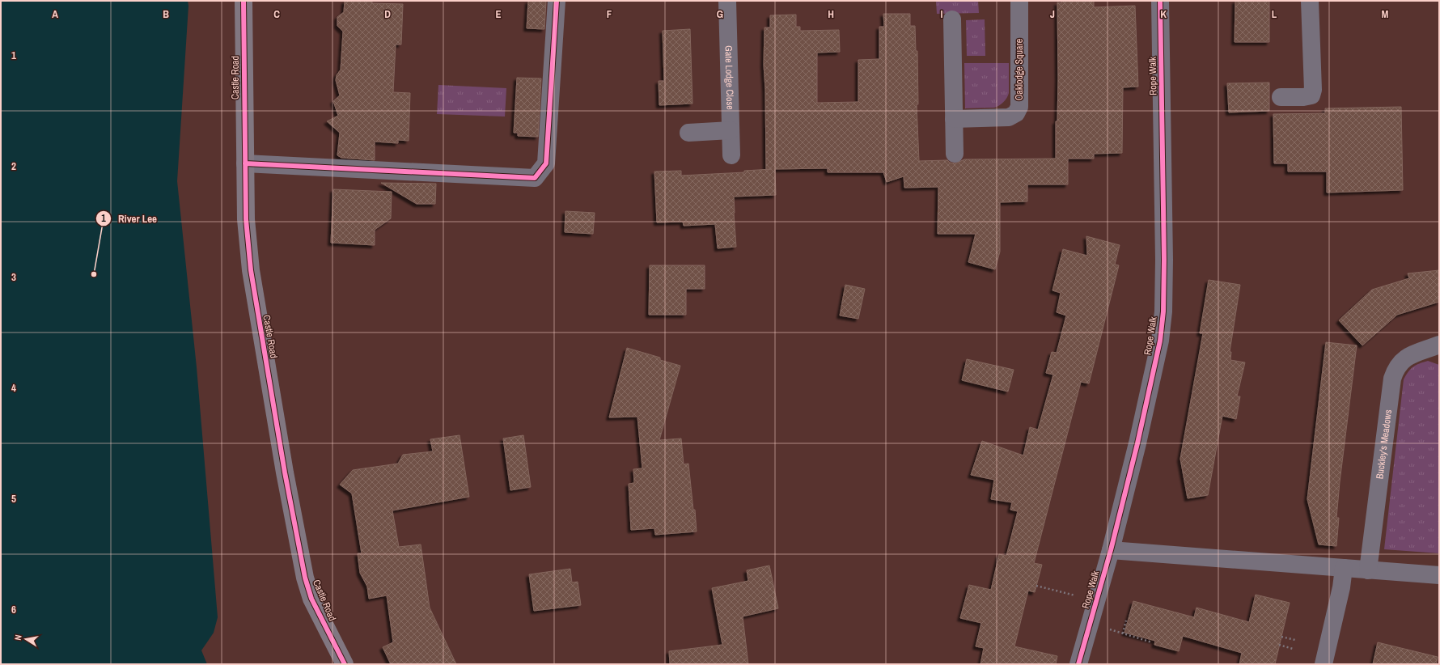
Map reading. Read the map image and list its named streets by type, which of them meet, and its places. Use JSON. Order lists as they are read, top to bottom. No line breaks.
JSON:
{"streets":{"main road":["Castle Road"],"street":["Oaklodge Square","Rope Walk","Gate Lodge Close","Buckley's Meadows"]},"places":["River Lee"],"north":"left","grid":{"columns":["A","B","C","D","E","F","G","H","I","J","K","L","M"],"rows":["1","2","3","4","5","6"]}}
